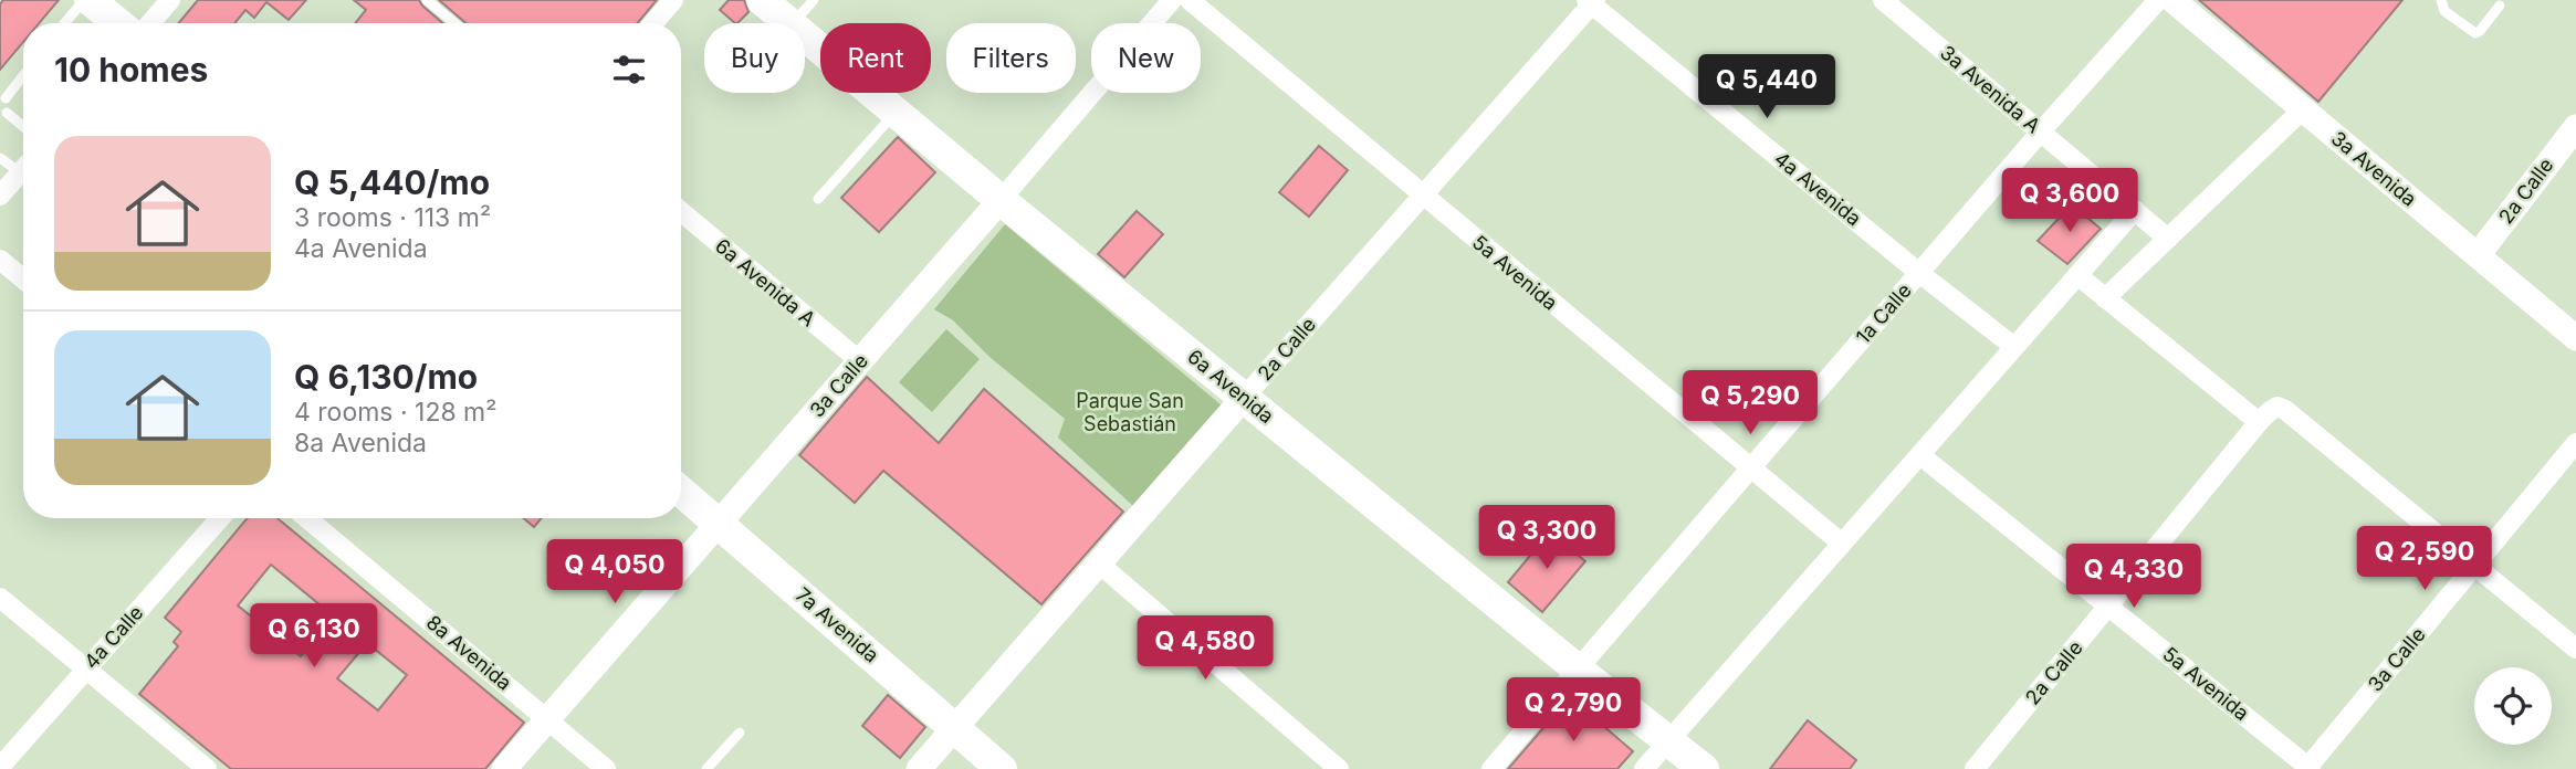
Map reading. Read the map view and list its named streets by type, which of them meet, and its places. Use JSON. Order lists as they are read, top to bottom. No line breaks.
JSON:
{"streets":{"main road":["6a Avenida","7a Avenida"],"street":["3a Avenida A","3a Avenida","4a Avenida","2a Calle","5a Avenida","6a Avenida A","1a Calle","3a Calle","4a Calle","8a Avenida"]},"crossings":[["3a Avenida A","1a Calle"],["3a Avenida","2a Calle"],["4a Avenida","2a Calle"],["4a Avenida","1a Calle"],["2a Calle","5a Avenida"],["2a Calle","3a Calle"],["2a Calle","6a Avenida"],["2a Calle","7a Avenida"],["5a Avenida","1a Calle"],["5a Avenida","3a Calle"],["6a Avenida A","3a Calle"],["1a Calle","6a Avenida"],["3a Calle","6a Avenida"],["3a Calle","7a Avenida"],["3a Calle","8a Avenida"]],"parks":["Parque San Sebastián"],"page":{"chip":["Buy","Rent","Filters","New"],"heading":"10 homes","price":["Q 5,440","Q 3,600","Q 5,290","Q 3,300","Q 2,590","Q 4,050","Q 4,330","Q 6,130","Q 4,580","Q 2,790"],"list":[{"name":"Q 5,440/mo","note":"3 rooms · 113 m² · 4a Avenida"},{"name":"Q 6,130/mo","note":"4 rooms · 128 m² · 8a Avenida"}]}}
